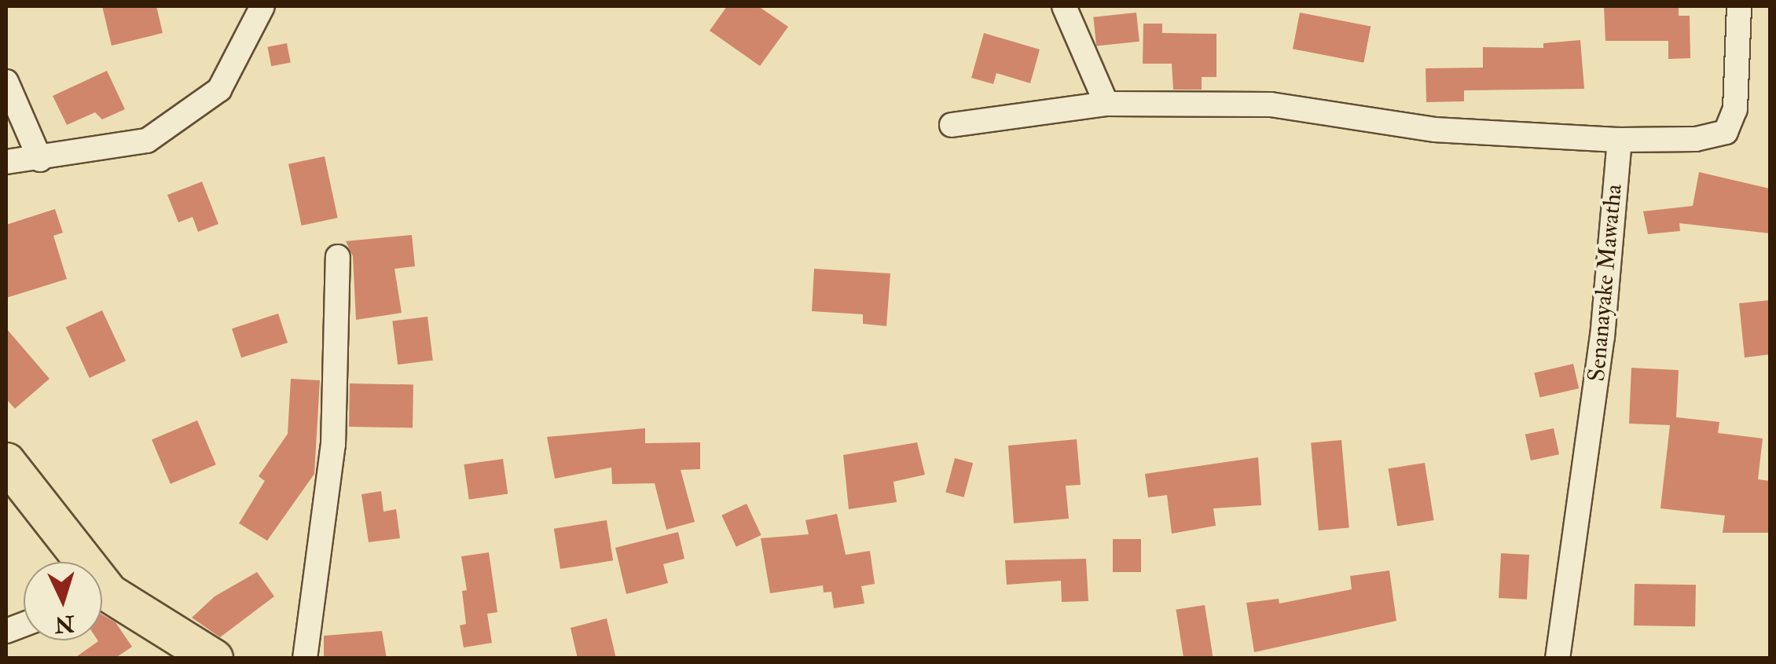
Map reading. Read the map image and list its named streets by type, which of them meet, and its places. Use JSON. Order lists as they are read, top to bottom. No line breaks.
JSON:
{"streets":{"street":["Senanayake Mawatha"]},"north":"bottom"}
